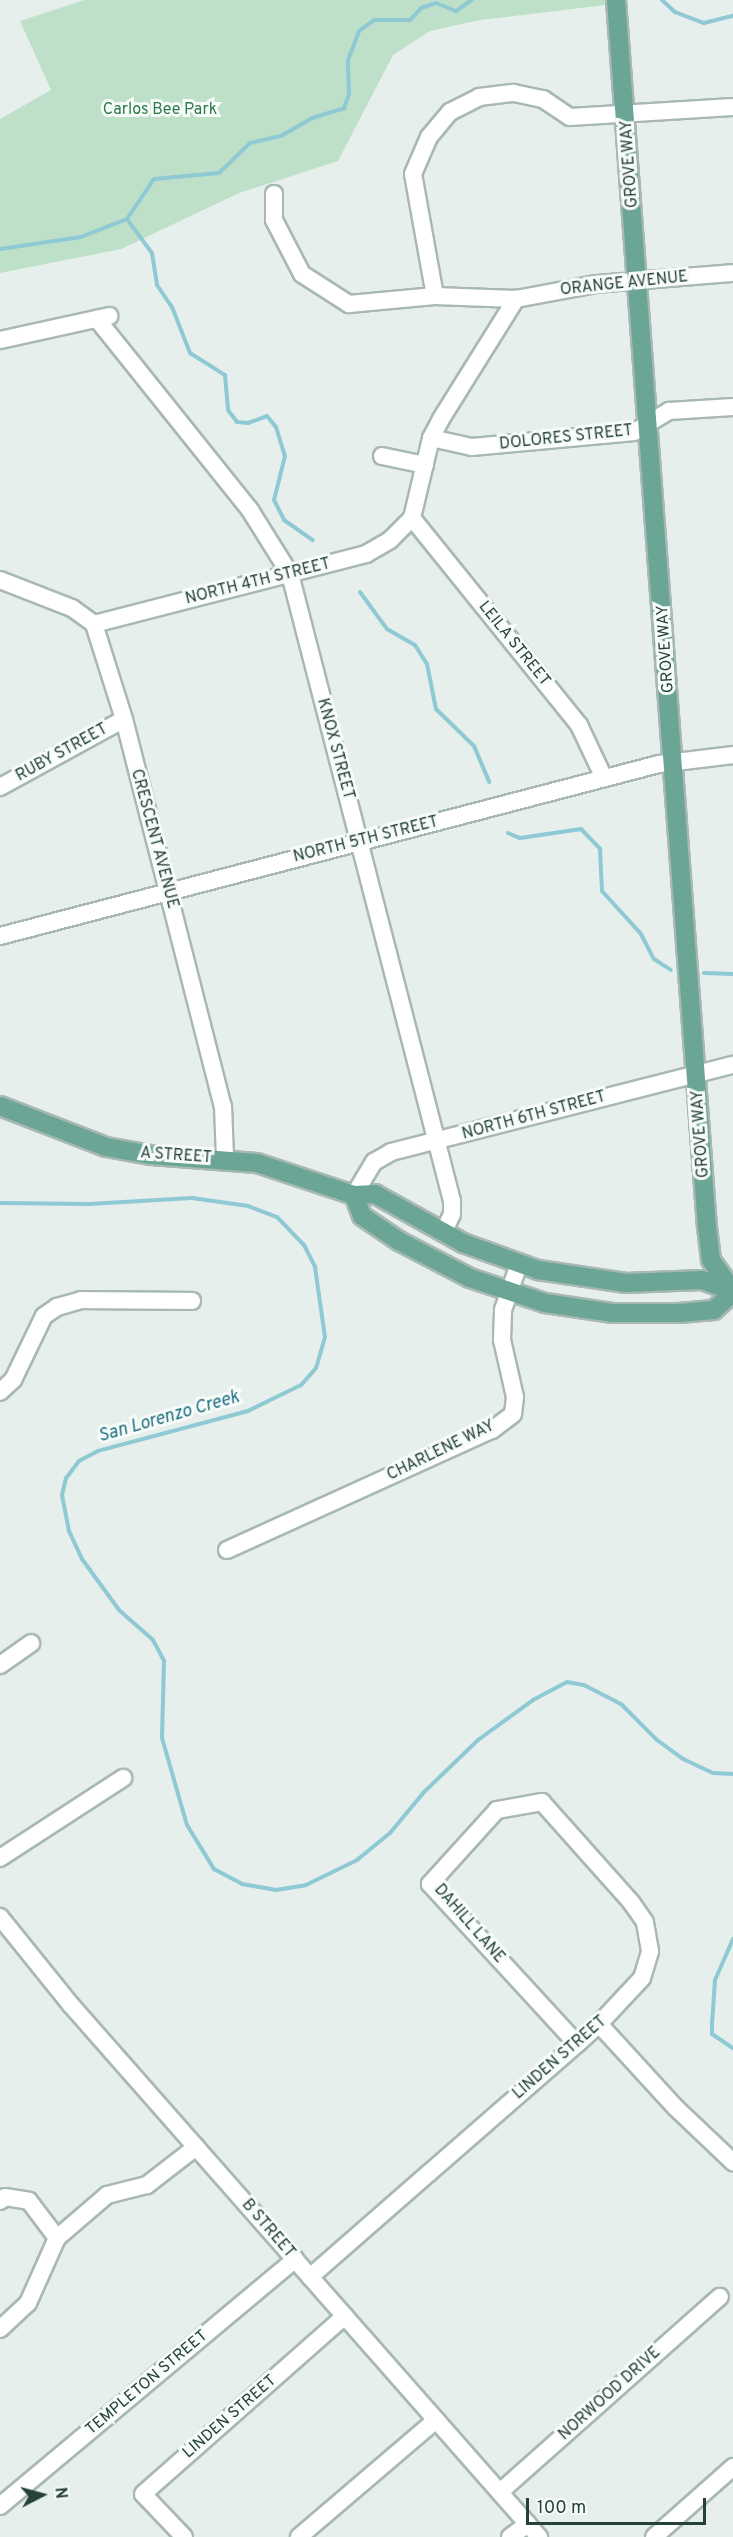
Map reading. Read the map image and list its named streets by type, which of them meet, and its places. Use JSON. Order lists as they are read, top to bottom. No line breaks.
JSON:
{"streets":{"main road":["GROVE WAY","A STREET"],"street":["ORANGE AVENUE","DOLORES STREET","NORTH 4TH STREET","LEILA STREET","KNOX STREET","RUBY STREET","CRESCENT AVENUE","NORTH 5TH STREET","NORTH 6TH STREET","CHARLENE WAY","DAHILL LANE","LINDEN STREET","B STREET","TEMPLETON STREET","NORWOOD DRIVE"]},"crossings":[["GROVE WAY","ORANGE AVENUE"],["GROVE WAY","DOLORES STREET"],["GROVE WAY","NORTH 5TH STREET"],["GROVE WAY","NORTH 6TH STREET"],["GROVE WAY","A STREET"],["NORTH 4TH STREET","LEILA STREET"],["NORTH 4TH STREET","KNOX STREET"],["NORTH 4TH STREET","CRESCENT AVENUE"],["LEILA STREET","NORTH 5TH STREET"],["KNOX STREET","NORTH 5TH STREET"],["KNOX STREET","NORTH 6TH STREET"],["KNOX STREET","A STREET"],["RUBY STREET","CRESCENT AVENUE"],["CRESCENT AVENUE","NORTH 5TH STREET"],["CRESCENT AVENUE","A STREET"],["NORTH 6TH STREET","A STREET"],["A STREET","CHARLENE WAY"],["DAHILL LANE","LINDEN STREET"],["LINDEN STREET","B STREET"],["B STREET","TEMPLETON STREET"],["B STREET","NORWOOD DRIVE"]],"water":["San Lorenzo Creek"],"parks":["Carlos Bee Park"],"scale_bar":"100 m","north":"right"}
